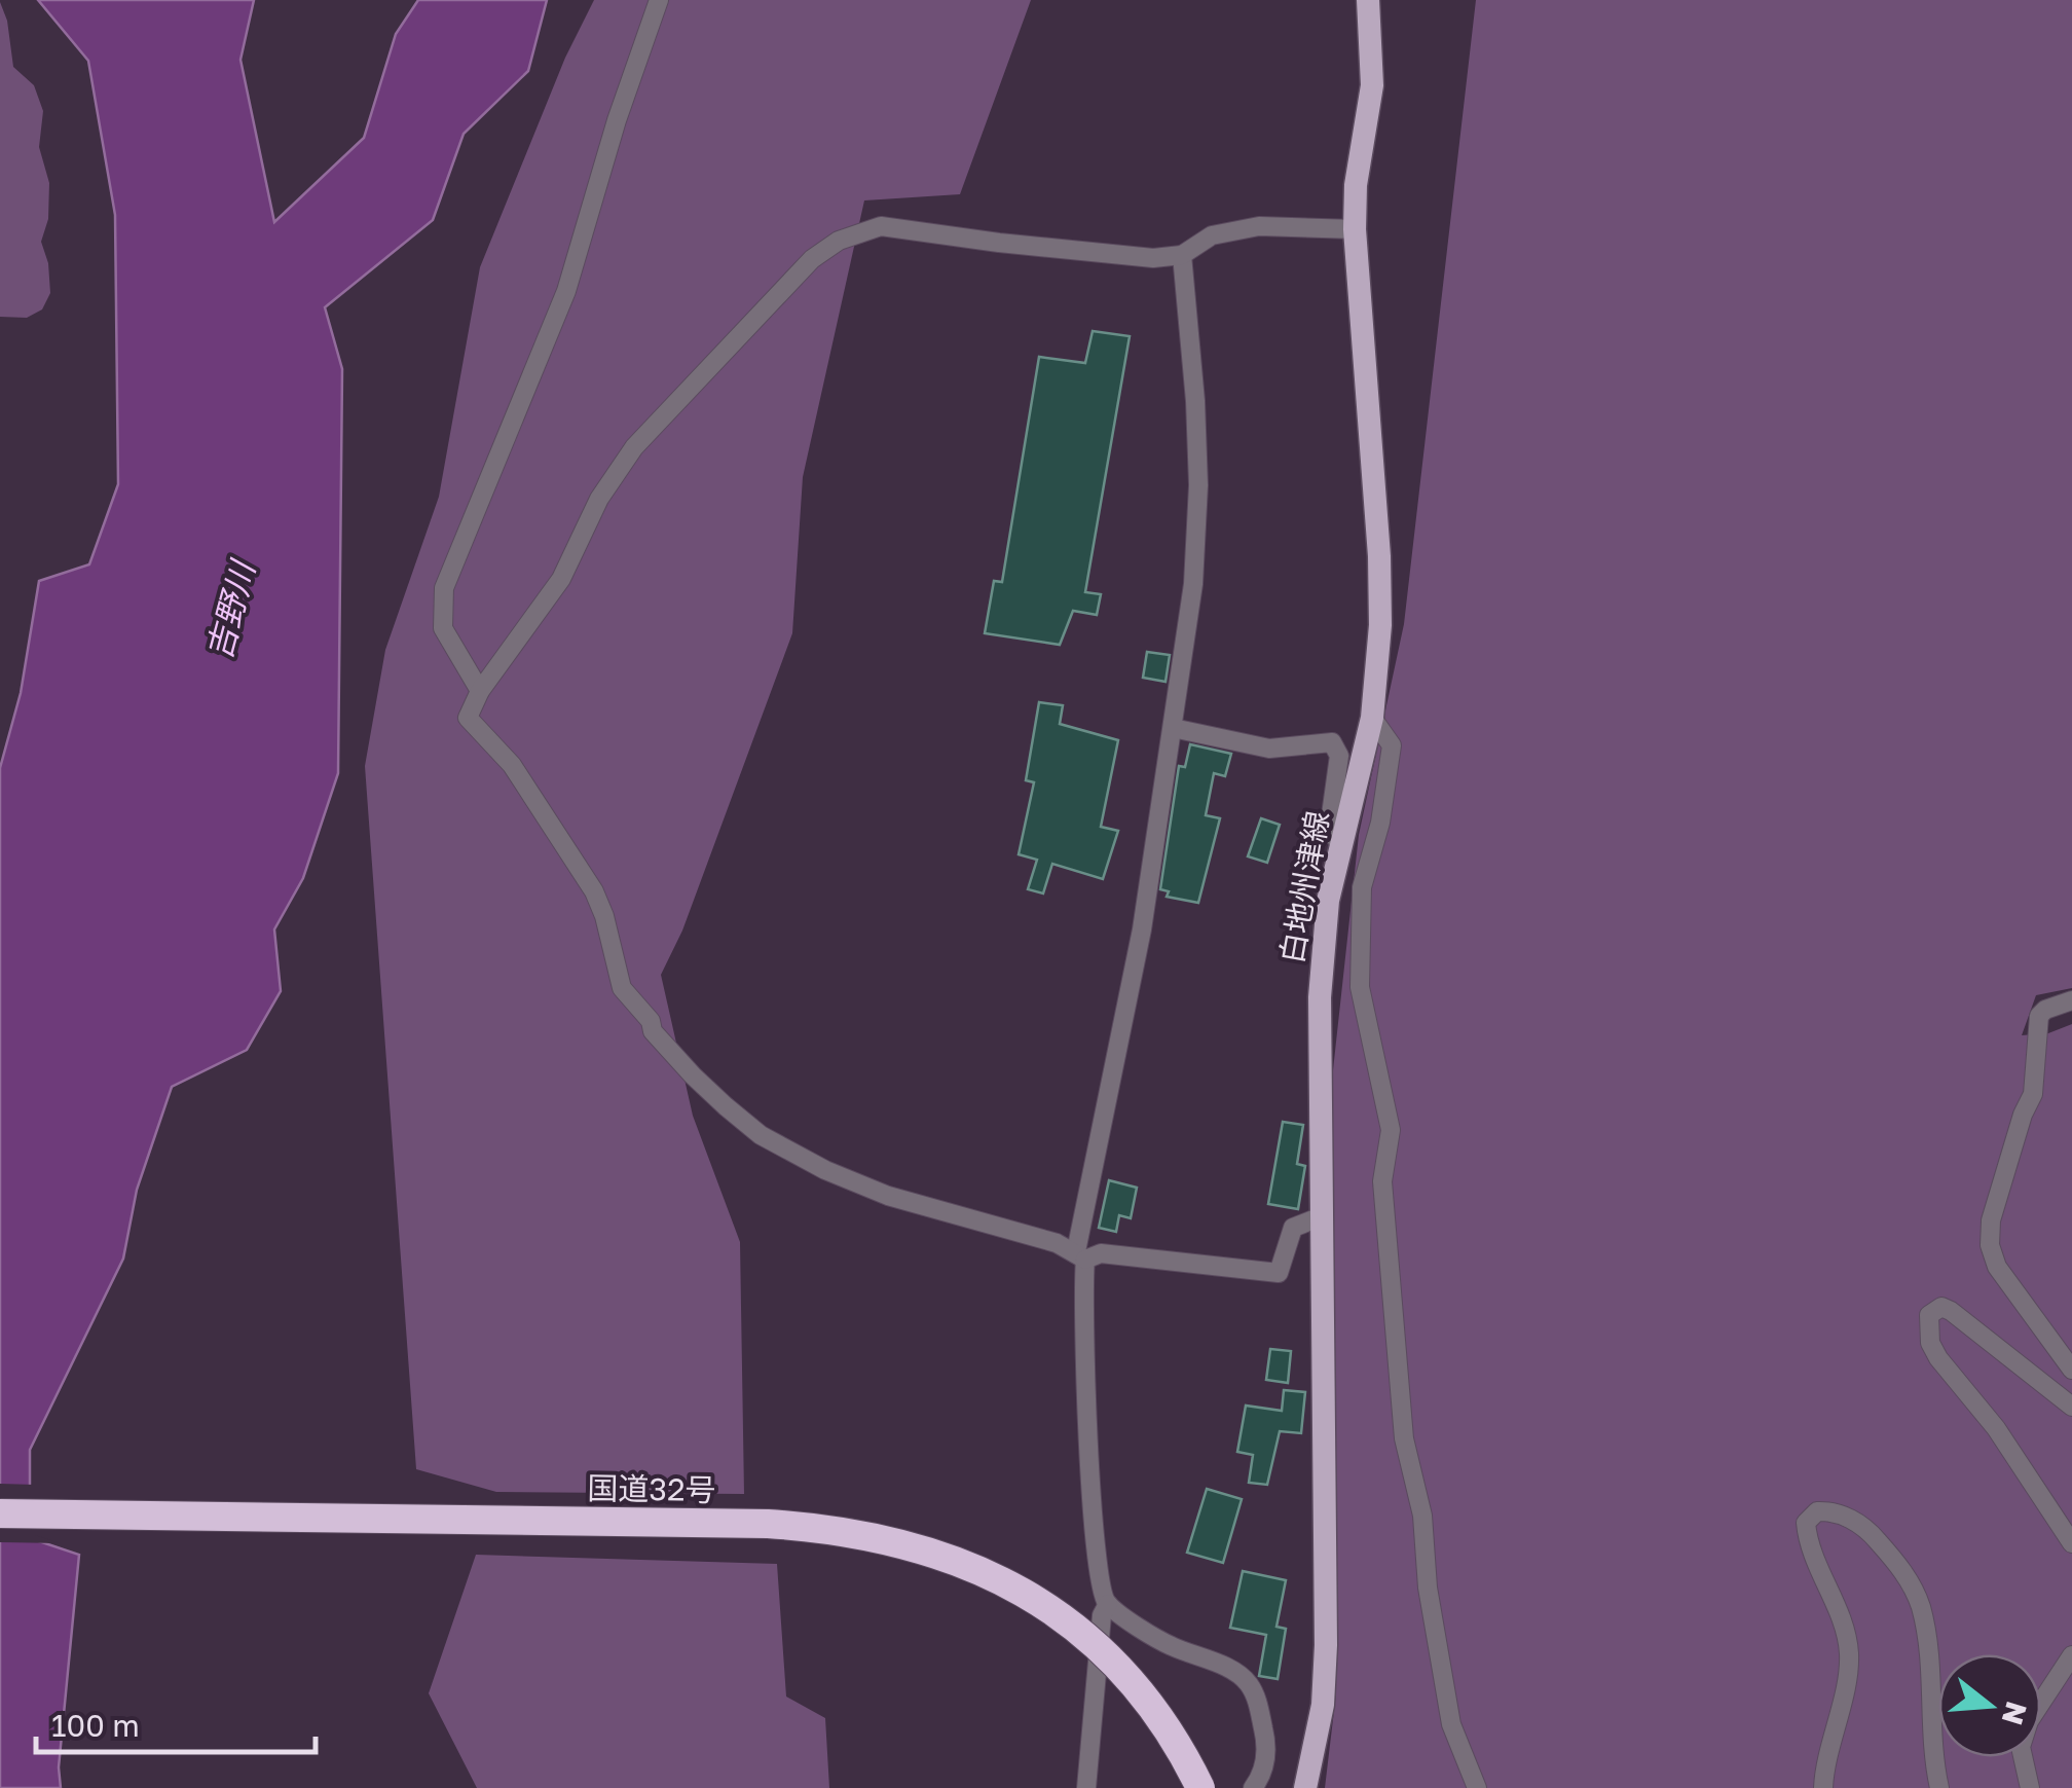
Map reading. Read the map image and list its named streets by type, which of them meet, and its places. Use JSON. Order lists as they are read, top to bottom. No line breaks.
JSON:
{"streets":{"highway":["国道32号"],"main road":["白地州津線"]},"water":["吉野川"],"scale_bar":"100 m","north":"right"}
